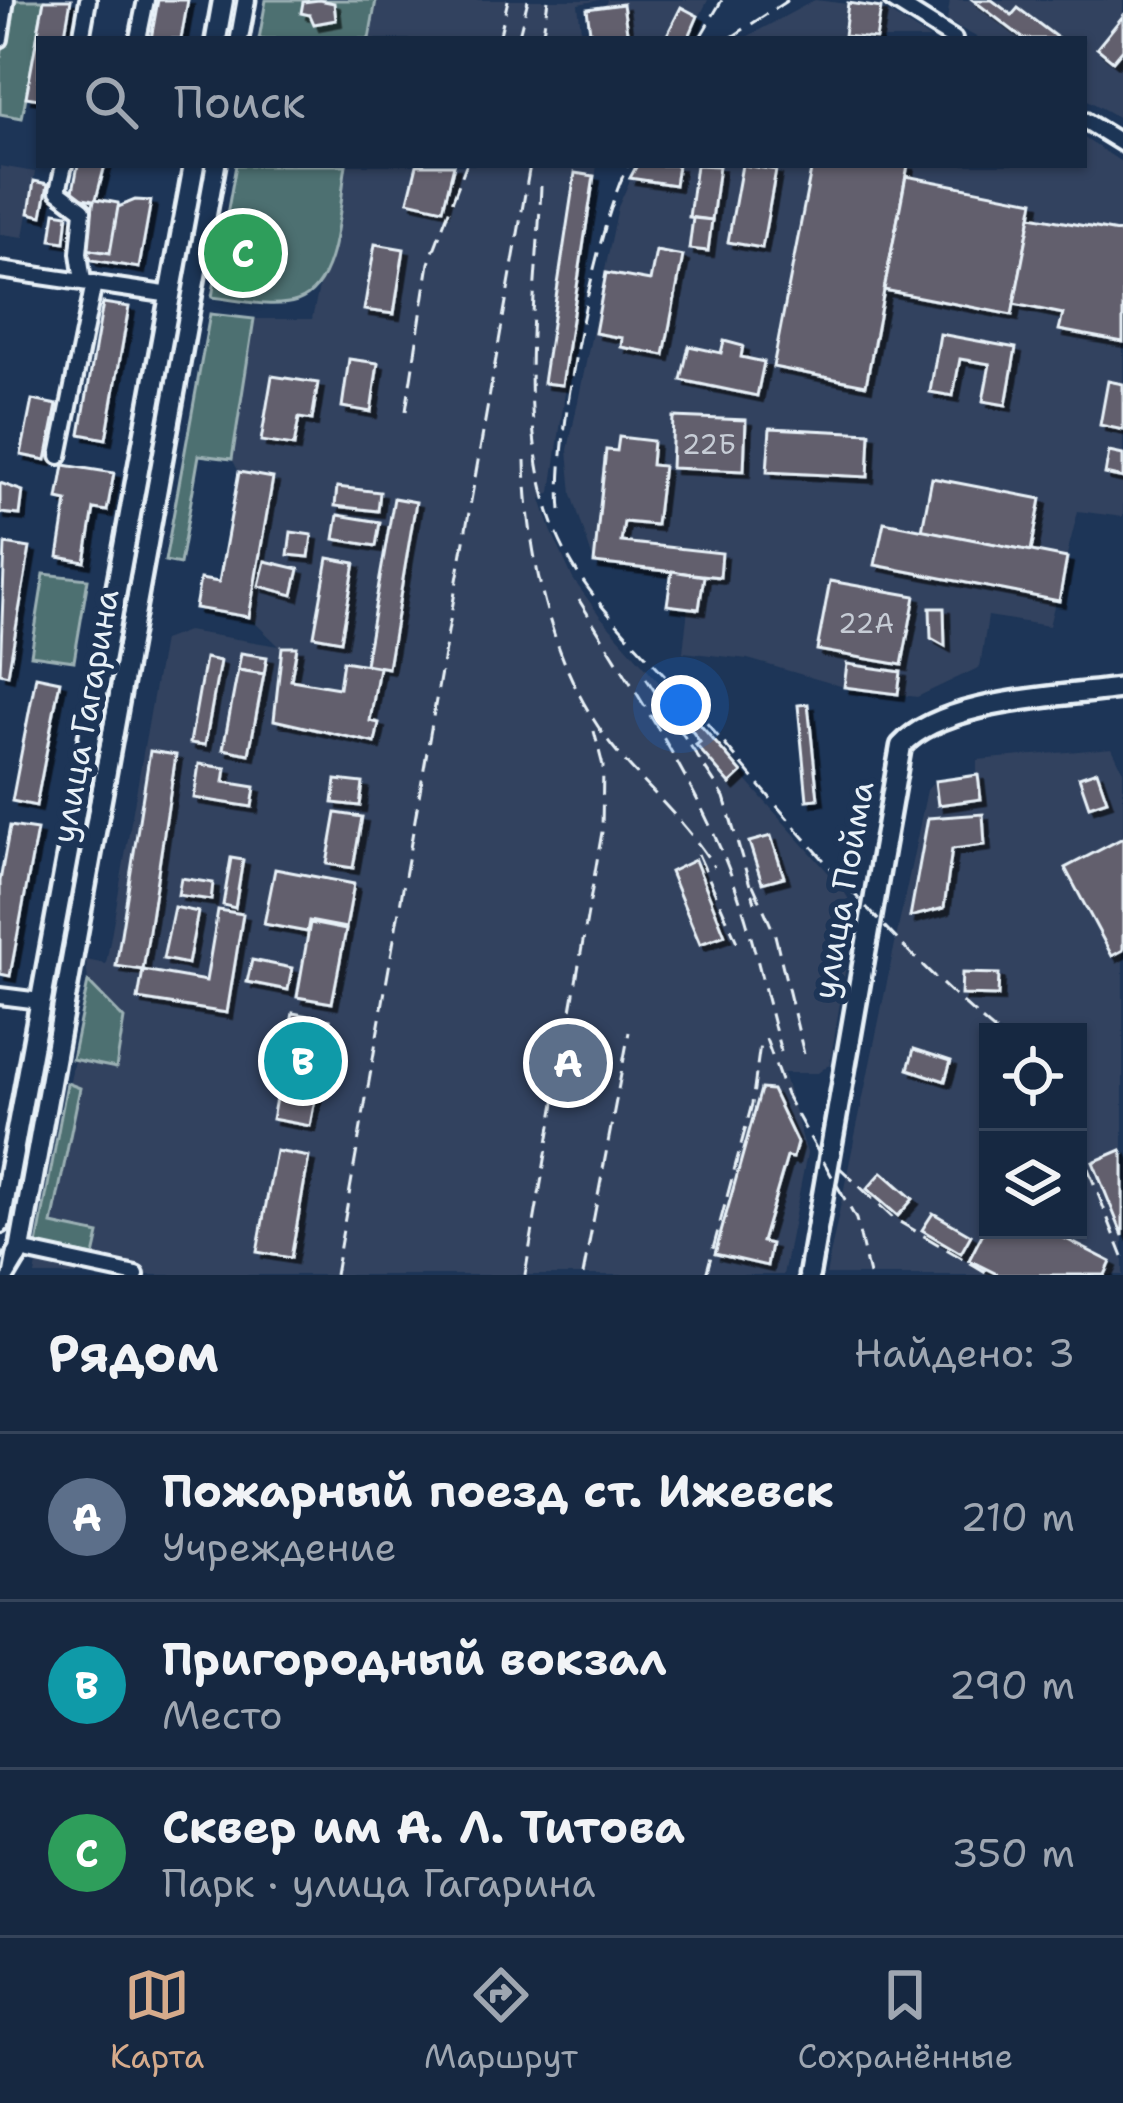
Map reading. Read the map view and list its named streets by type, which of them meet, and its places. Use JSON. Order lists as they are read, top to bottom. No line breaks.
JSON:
{"streets":{"main road":["улица Гагарина","улица Пойма"]},"house_numbers":["22Б","22А"],"page":{"search":"Поиск","pins":["C","B","A"],"heading":["Рядом","Найдено: 3"],"list":[{"mark":"A","name":"Пожарный поезд ст. Ижевск","note":"Учреждение","value":"210 m"},{"mark":"B","name":"Пригородный вокзал","note":"Место","value":"290 m"},{"mark":"C","name":"Сквер им А. Л. Титова","note":"Парк · улица Гагарина","value":"350 m"}],"nav":["Карта","Маршрут","Сохранённые"]}}
